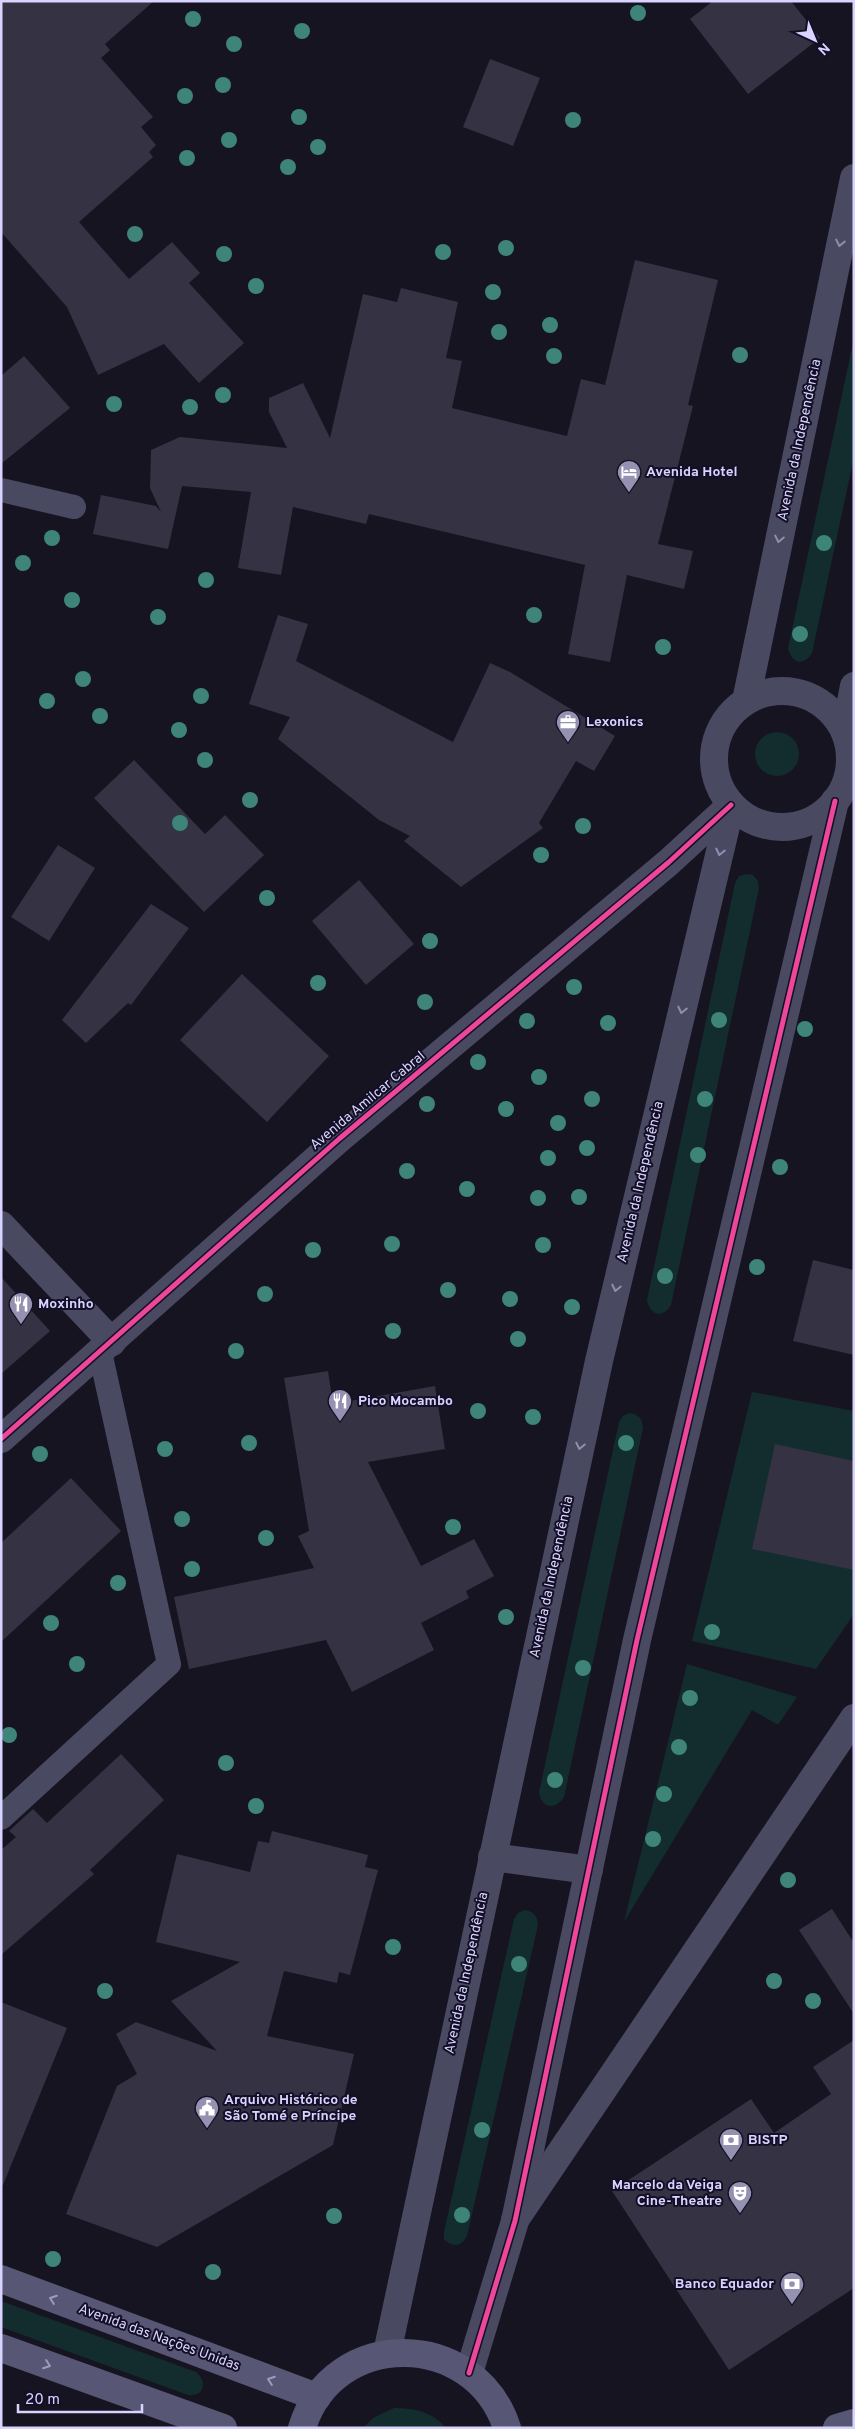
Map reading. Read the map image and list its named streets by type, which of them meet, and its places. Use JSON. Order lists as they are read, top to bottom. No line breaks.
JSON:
{"streets":{"main road":["Avenida das Nações Unidas"],"street":["Avenida da Independência","Avenida Amilcar Cabral"]},"crossings":[["Avenida da Independência","Avenida Amilcar Cabral"]],"places":{"hotel":["Avenida Hotel"],"office":["Lexonics"],"restaurant":["Moxinho","Pico Mocambo"],"public building":["Arquivo Histórico de São Tomé e Príncipe"],"bank":["BISTP","Banco Equador"],"theatre":["Marcelo da Veiga Cine‐Theatre"]},"scale_bar":"20 m","north":"bottom right"}
